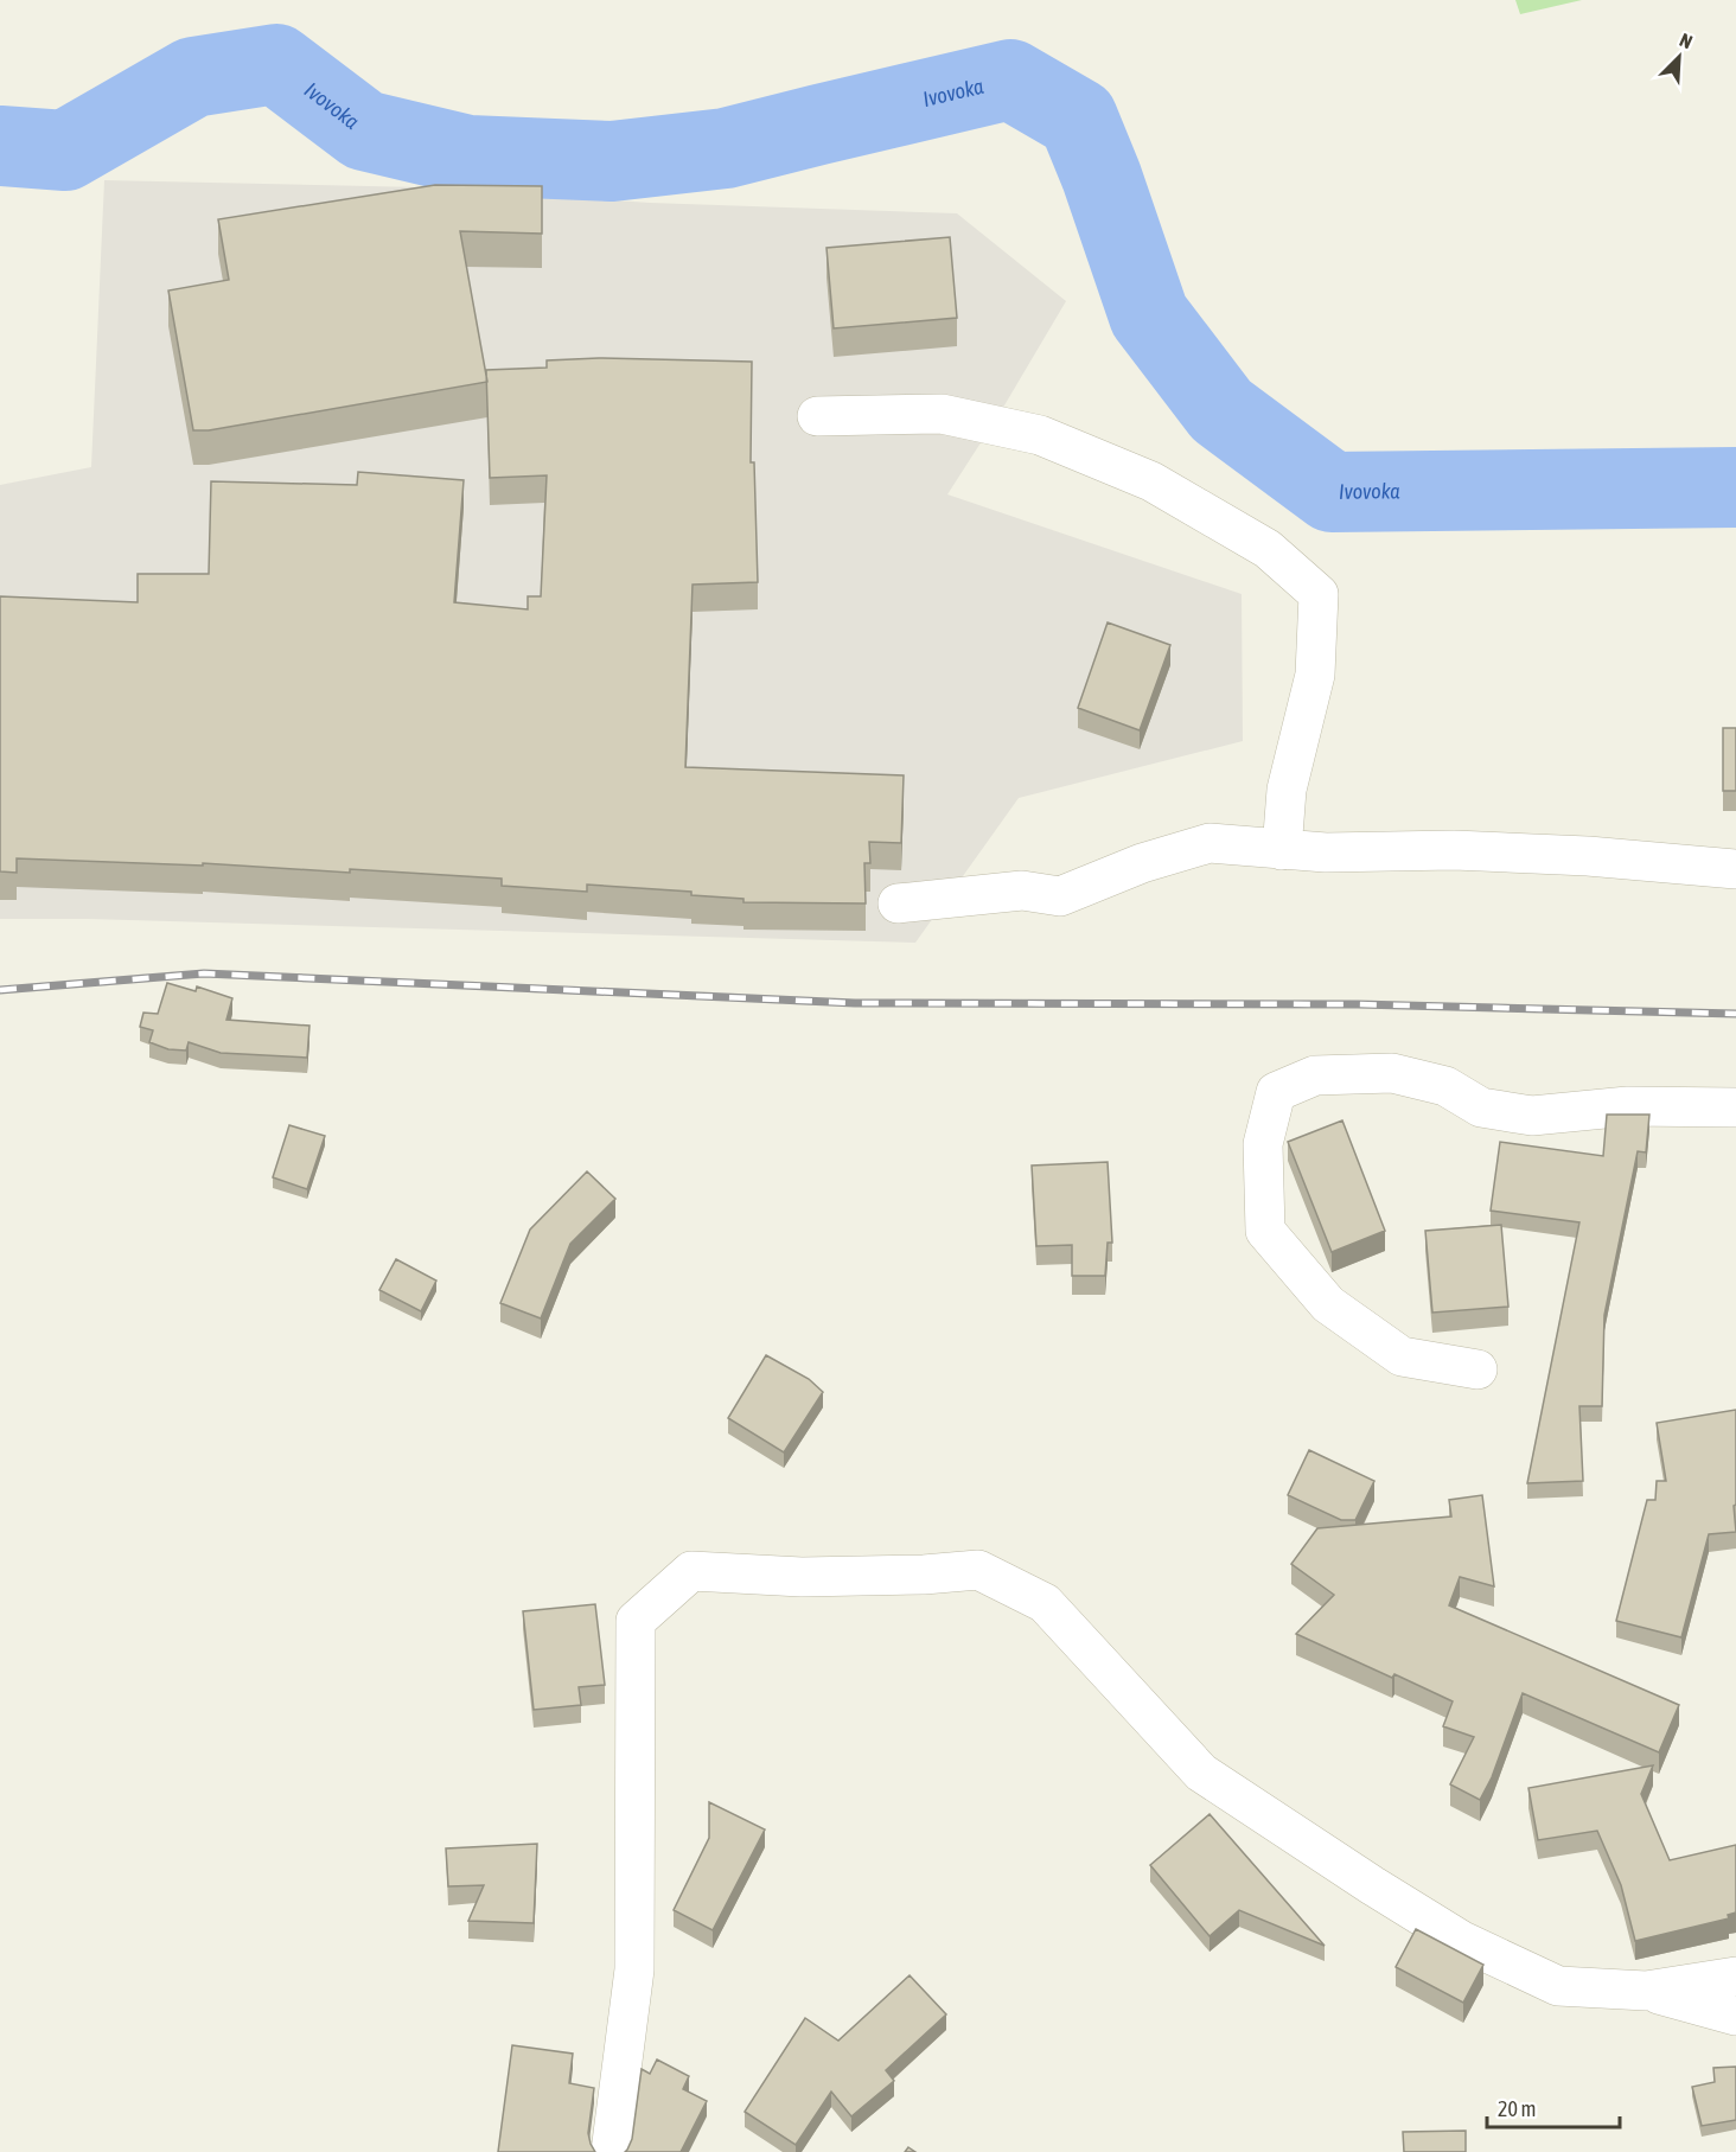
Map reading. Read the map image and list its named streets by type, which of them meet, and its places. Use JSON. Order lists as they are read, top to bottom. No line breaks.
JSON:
{"water":["Ivovoka"],"scale_bar":"20 m","north":"top right"}
